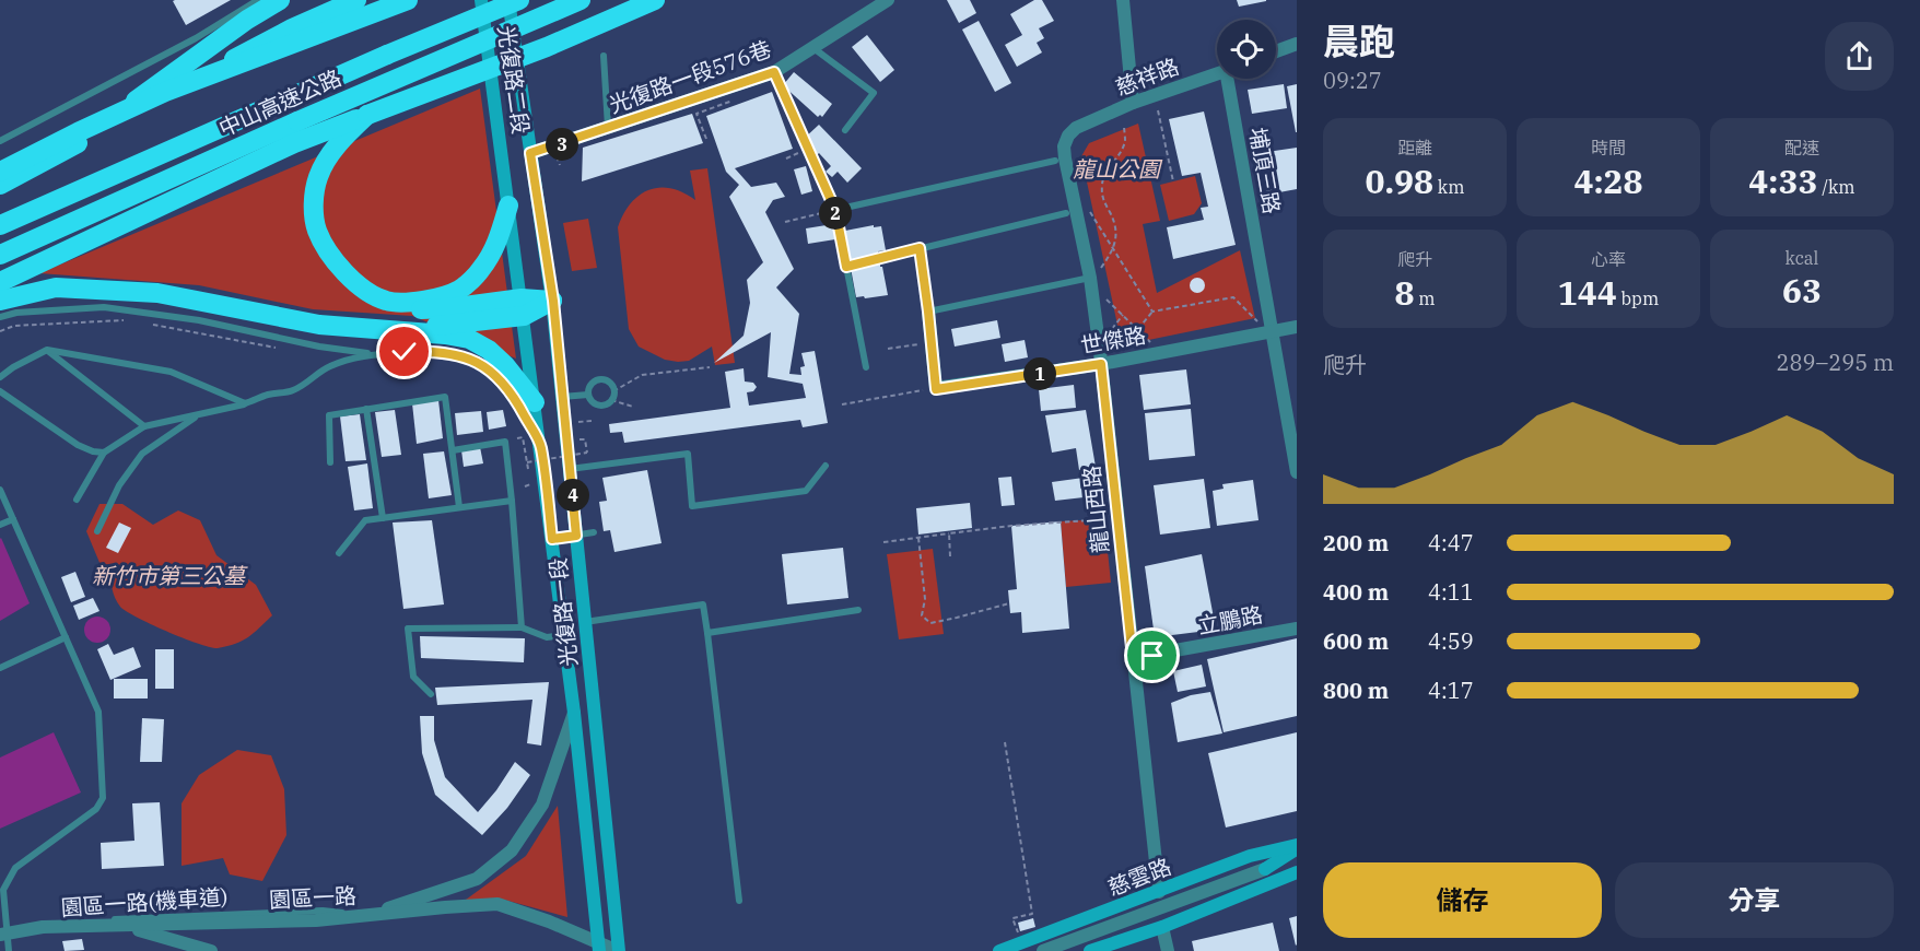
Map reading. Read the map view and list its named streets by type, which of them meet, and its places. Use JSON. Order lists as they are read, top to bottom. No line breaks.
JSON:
{"streets":{"highway":["中山高速公路"],"main road":["光復路二段","光復路一段","慈雲路"],"street":["光復路一段576巷","慈祥路","埔頂三路","世傑路","龍山西路","立鵬路","園區一路"],"lane":["園區一路(機車道)"]},"crossings":[["光復路一段576巷","光復路二段"],["光復路一段576巷","光復路一段"],["慈祥路","龍山西路"],["光復路二段","光復路一段"],["埔頂三路","世傑路"],["世傑路","龍山西路"],["龍山西路","立鵬路"],["龍山西路","慈雲路"],["光復路一段","園區一路"],["園區一路","園區一路(機車道)"]],"parks":["龍山公園","新竹市第三公墓"],"page":{"heading":["晨跑","09:27"],"stats":[["距離","0.98 km"],["時間","4:28"],["配速","4:33 /km"],["爬升","8 m"],["心率","144 bpm"],["kcal","63"]],"pins":["3","2","1","4"],"chart":["爬升","289–295 m"],"list":[{"name":"200 m","note":"4:47"},{"name":"400 m","note":"4:11"},{"name":"600 m","note":"4:59"},{"name":"800 m","note":"4:17"}],"buttons":["儲存","分享"]}}
